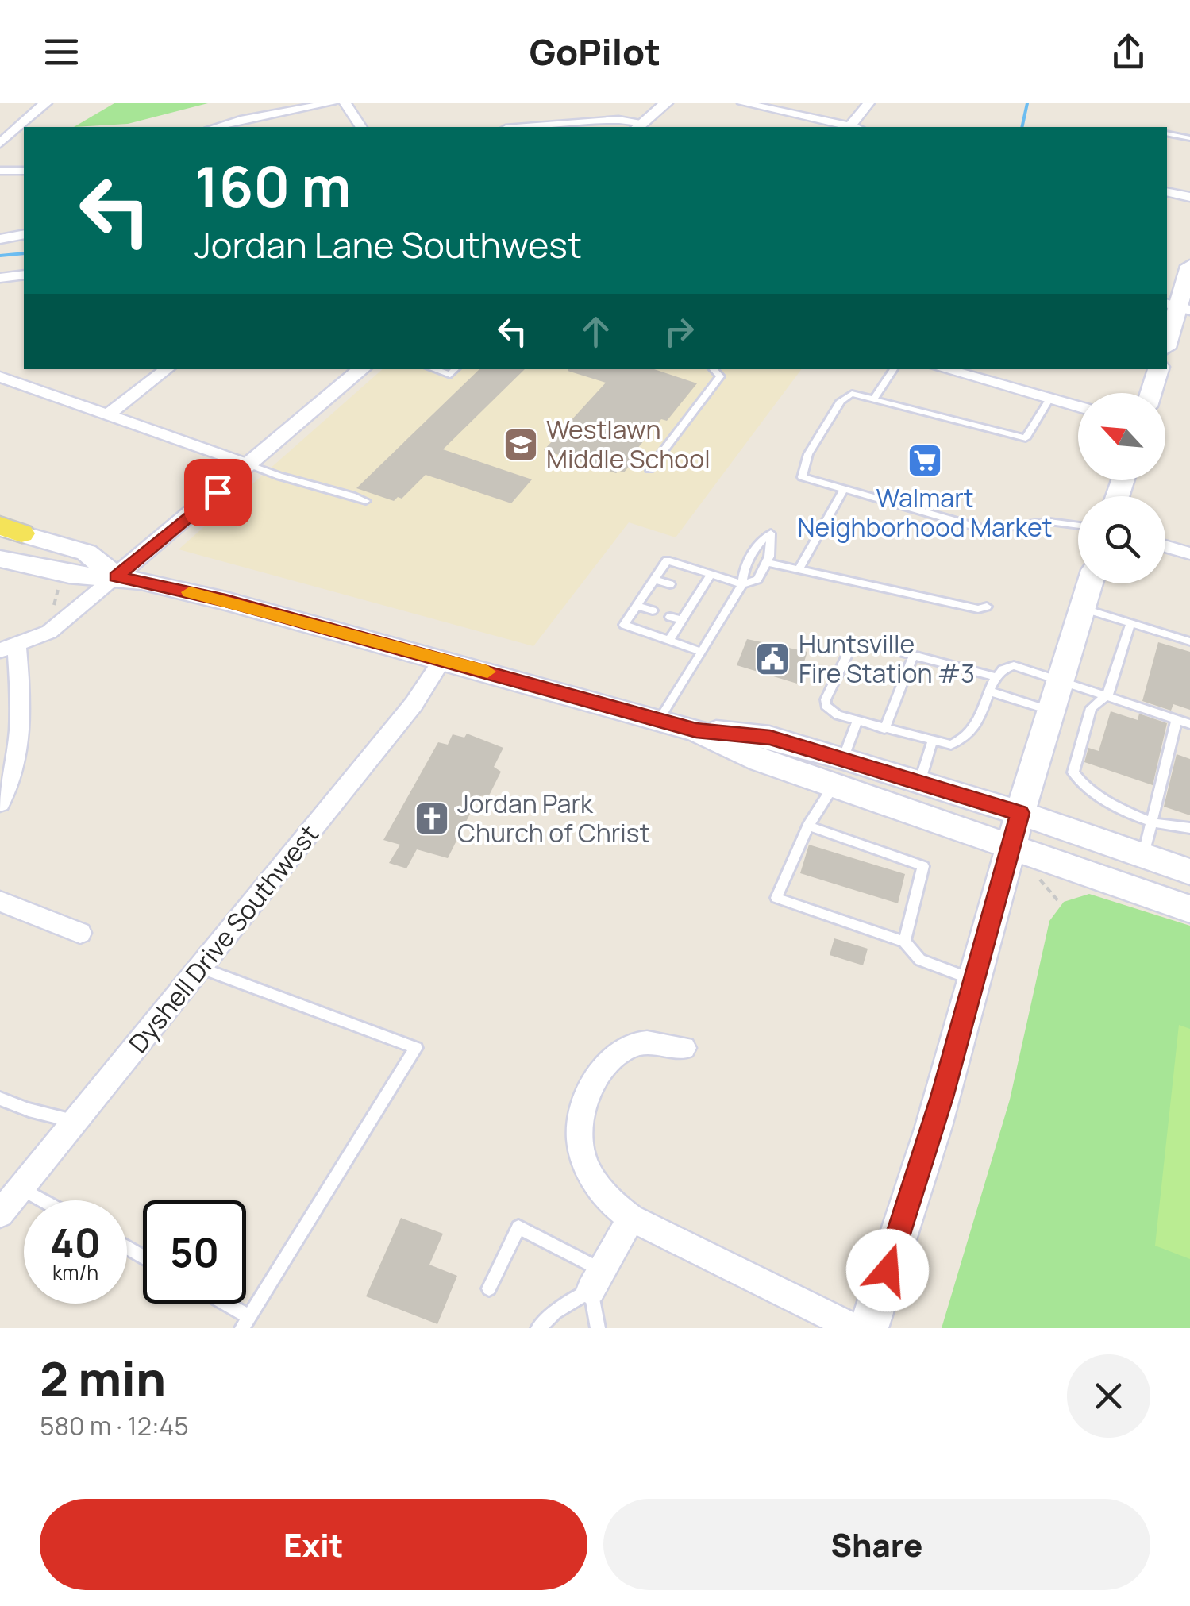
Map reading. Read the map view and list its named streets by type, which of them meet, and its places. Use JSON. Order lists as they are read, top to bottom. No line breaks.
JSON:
{"streets":{"street":["Dyshell Drive Southwest"]},"places":{"school or university":["Westlawn Middle School"],"supermarket":["Walmart Neighborhood Market"],"public building":["Huntsville Fire Station #3"],"church":["Jordan Park Church of Christ"]},"north":"top left","page":{"header":"GoPilot","turn":["160 m","Jordan Lane Southwest"],"speed":"40 km/h","limit":"50","heading":["2 min","580 m · 12:45"],"buttons":["Exit","Share"]}}
